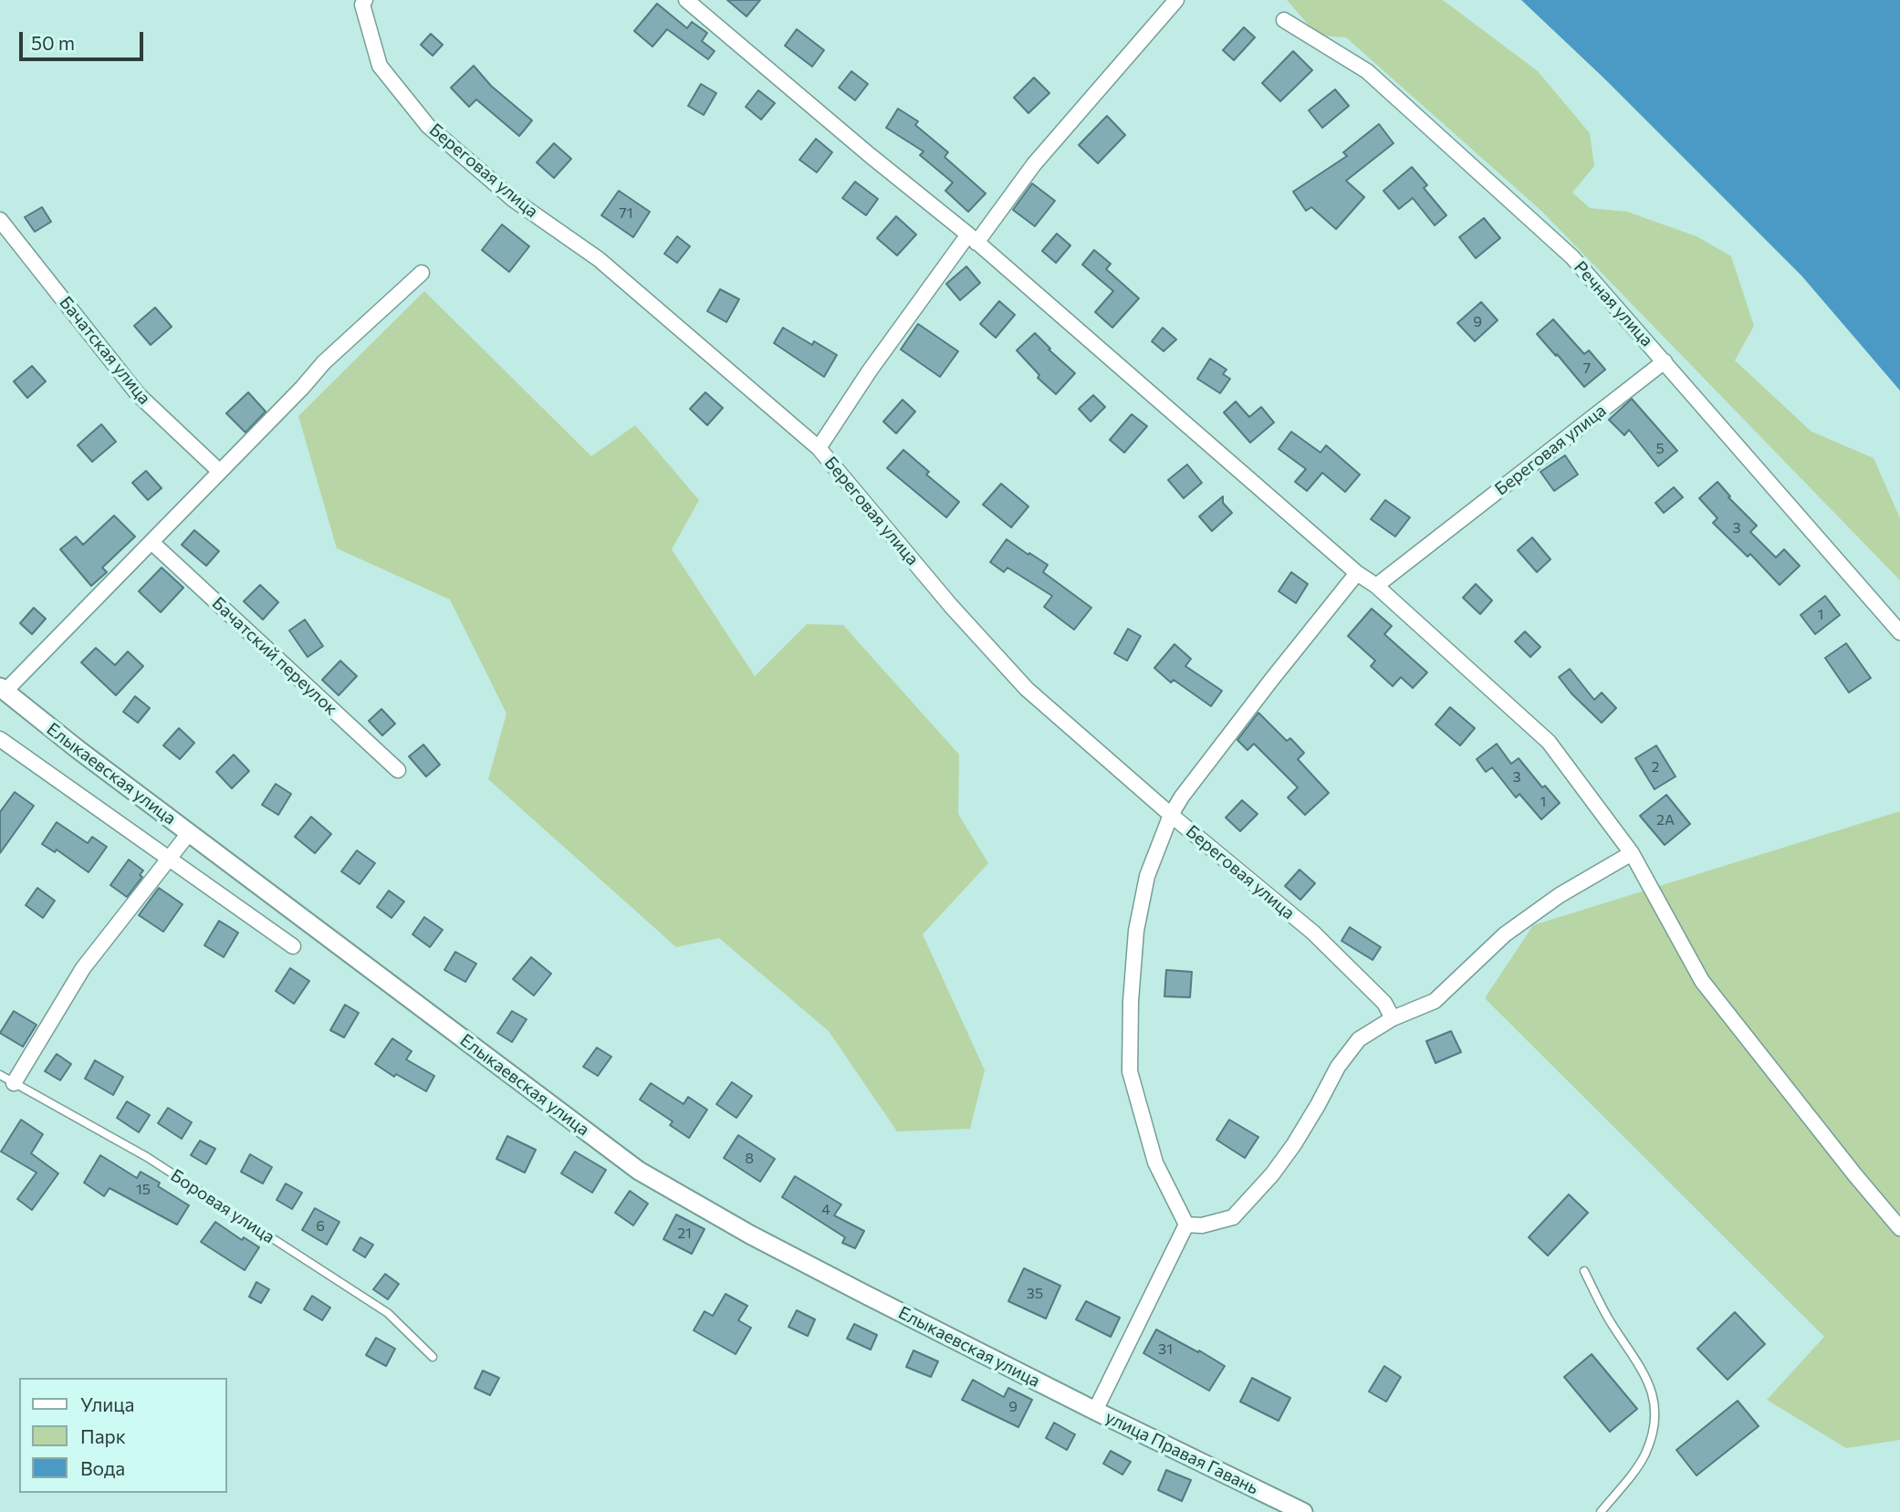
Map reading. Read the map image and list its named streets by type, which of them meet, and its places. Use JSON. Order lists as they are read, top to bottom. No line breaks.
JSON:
{"streets":{"street":["Береговая улица","Речная улица","Бачатская улица","Бачатский переулок","Елыкаевская улица","улица Правая Гавань"],"lane":["Боровая улица"]},"crossings":[["Береговая улица","Речная улица"],["Елыкаевская улица","улица Правая Гавань"]],"house_numbers":["71","9","7","5","3","1","2","3","1","2А","8","15","4","6","21","35","31","9"],"legend":["Улица","Парк","Вода"],"scale_bar":"50 m"}
